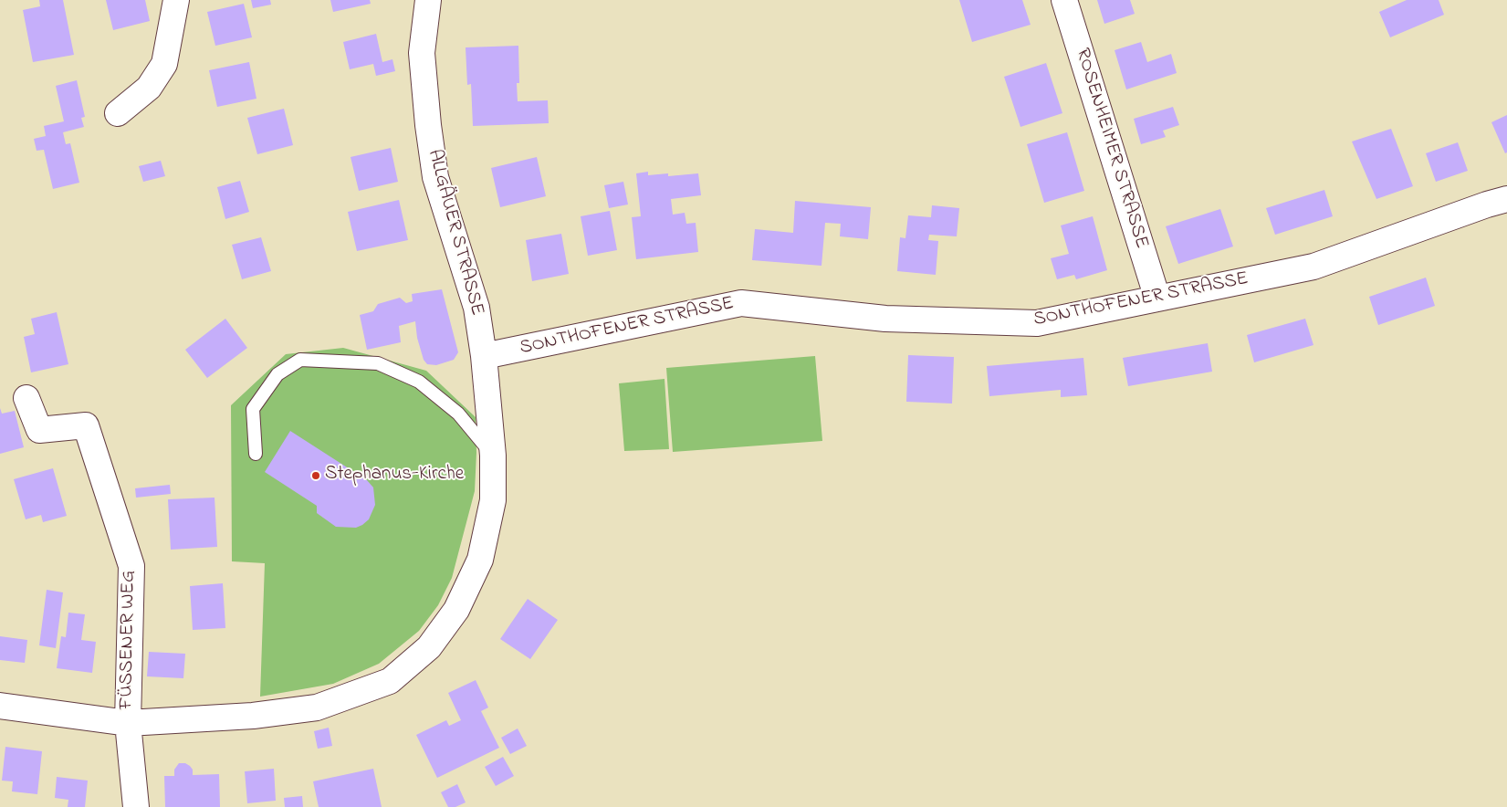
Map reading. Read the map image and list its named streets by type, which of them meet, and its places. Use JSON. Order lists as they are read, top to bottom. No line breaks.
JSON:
{"streets":{"street":["ROSENHEIMER STRASSE","ALLGÄUER STRASSE","SONTHOFENER STRASSE","FÜSSENER WEG"]},"crossings":[["ROSENHEIMER STRASSE","SONTHOFENER STRASSE"],["ALLGÄUER STRASSE","SONTHOFENER STRASSE"]],"places":["Stephanus-Kirche"]}
